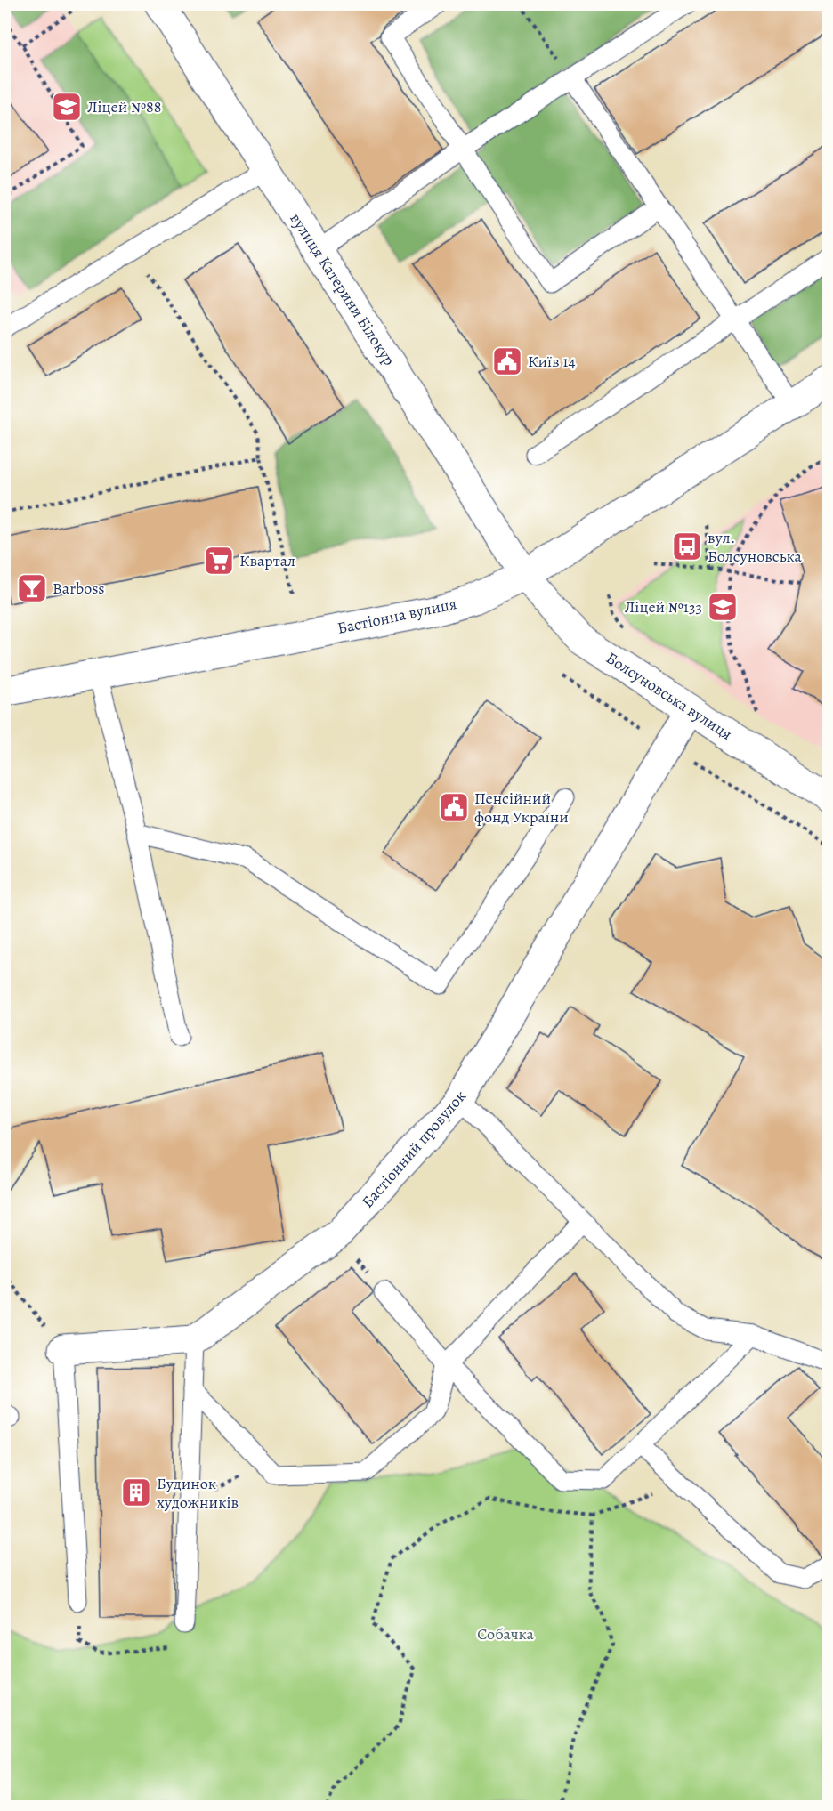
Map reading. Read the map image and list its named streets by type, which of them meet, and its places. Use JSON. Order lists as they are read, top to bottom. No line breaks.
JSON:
{"streets":{"street":["вулиця Катерини Білокур","Бастіонна вулиця","Болсуновська вулиця","Бастіонний провулок"]},"crossings":[["вулиця Катерини Білокур","Бастіонна вулиця"],["вулиця Катерини Білокур","Болсуновська вулиця"],["Бастіонна вулиця","Болсуновська вулиця"],["Болсуновська вулиця","Бастіонний провулок"]],"parks":["Собачка"],"places":{"school or university":["Ліцей №88","Ліцей №133"],"public building":["Київ 14","Пенсійний фонд України"],"bus stop":["вул. Болсуновська"],"supermarket":["Квартал"],"bar":["Barboss"],"building":["Будинок художників"]}}
